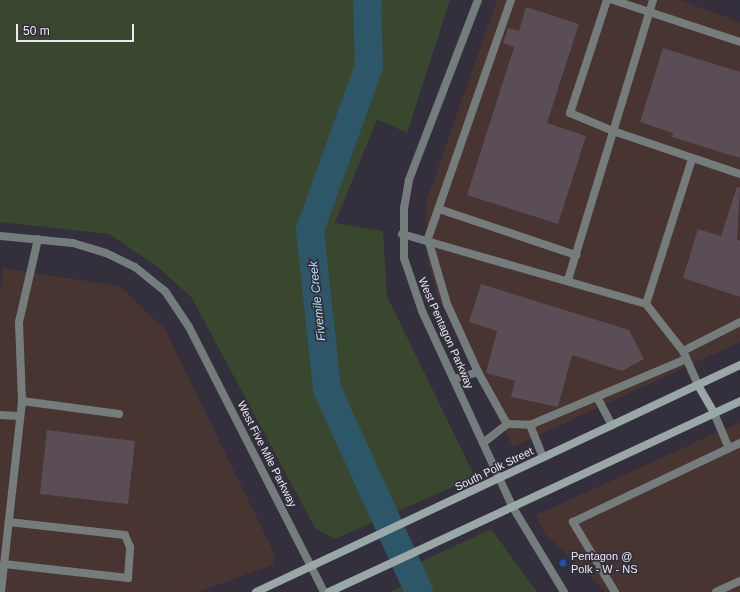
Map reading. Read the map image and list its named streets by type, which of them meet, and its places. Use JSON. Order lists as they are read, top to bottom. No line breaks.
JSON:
{"streets":{"main road":["South Polk Street"],"street":["West Pentagon Parkway","West Five Mile Parkway"]},"crossings":[["West Pentagon Parkway","South Polk Street"],["West Five Mile Parkway","South Polk Street"]],"water":["Fivemile Creek"],"places":["Pentagon @ Polk - W - NS"],"scale_bar":"50 m"}
